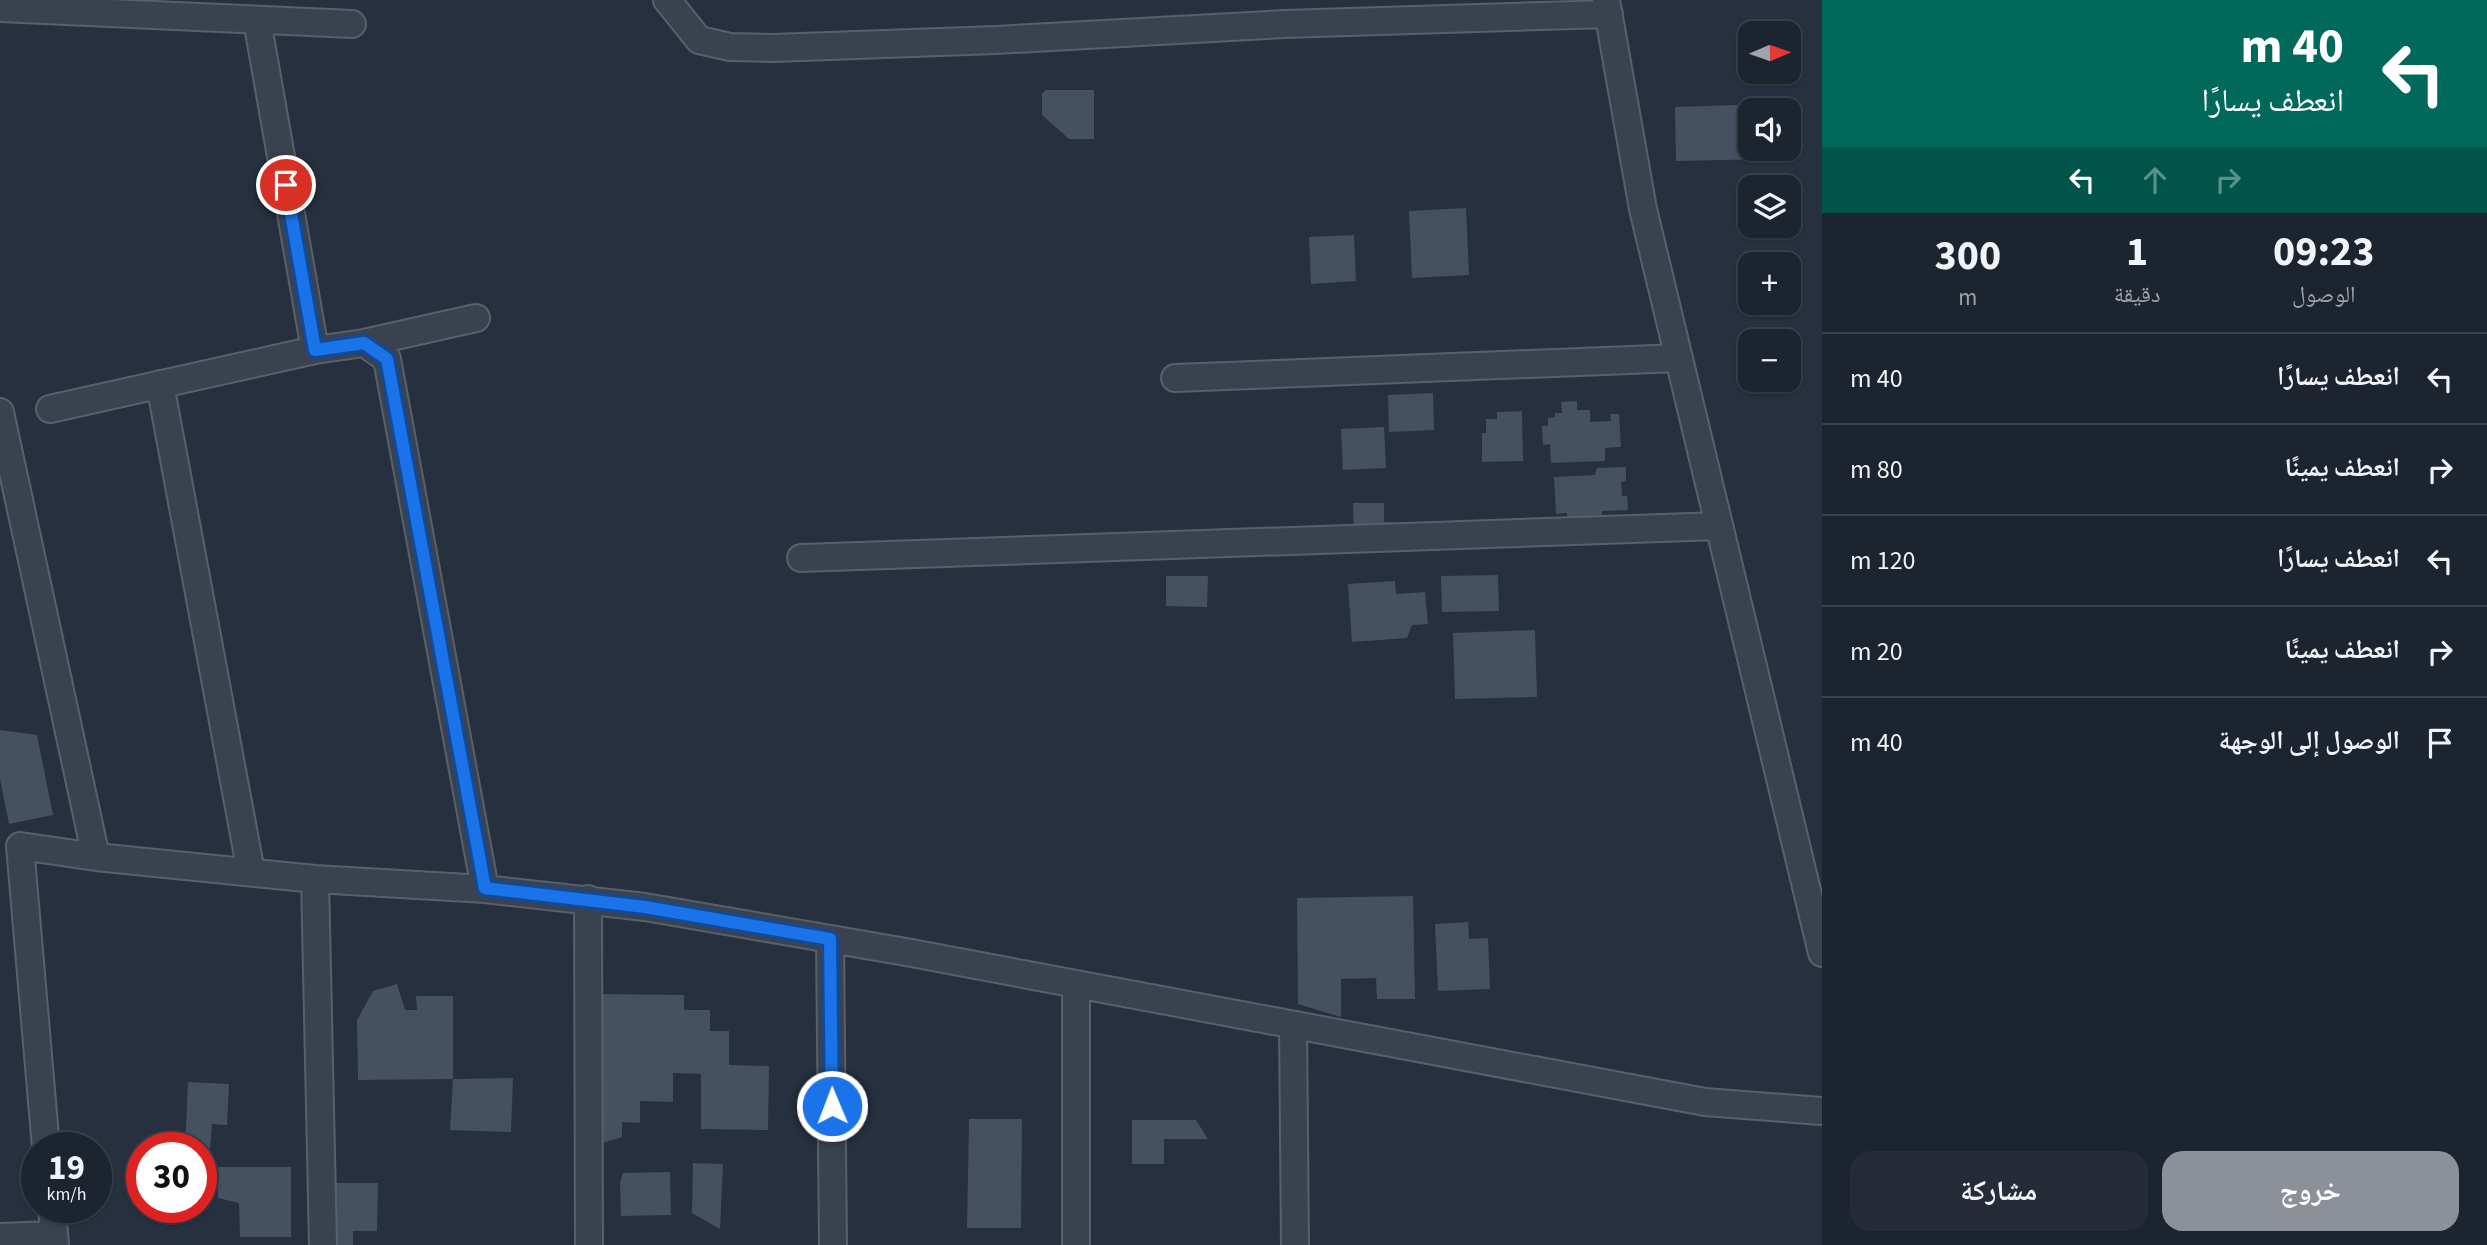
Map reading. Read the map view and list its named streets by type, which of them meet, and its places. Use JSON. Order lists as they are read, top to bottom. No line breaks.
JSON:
{"north":"right","page":{"turn":["40 m","انعطف يسارًا"],"map_buttons":["+","−"],"eta":["09:23","الوصول","1","دقيقة","300","m"],"list":[{"name":"انعطف يسارًا","value":"40 m"},{"name":"انعطف يمينًا","value":"80 m"},{"name":"انعطف يسارًا","value":"120 m"},{"name":"انعطف يمينًا","value":"20 m"},{"name":"الوصول إلى الوجهة","value":"40 m"}],"speed":"19 km/h","limit":"30","buttons":["خروج","مشاركة"]}}
